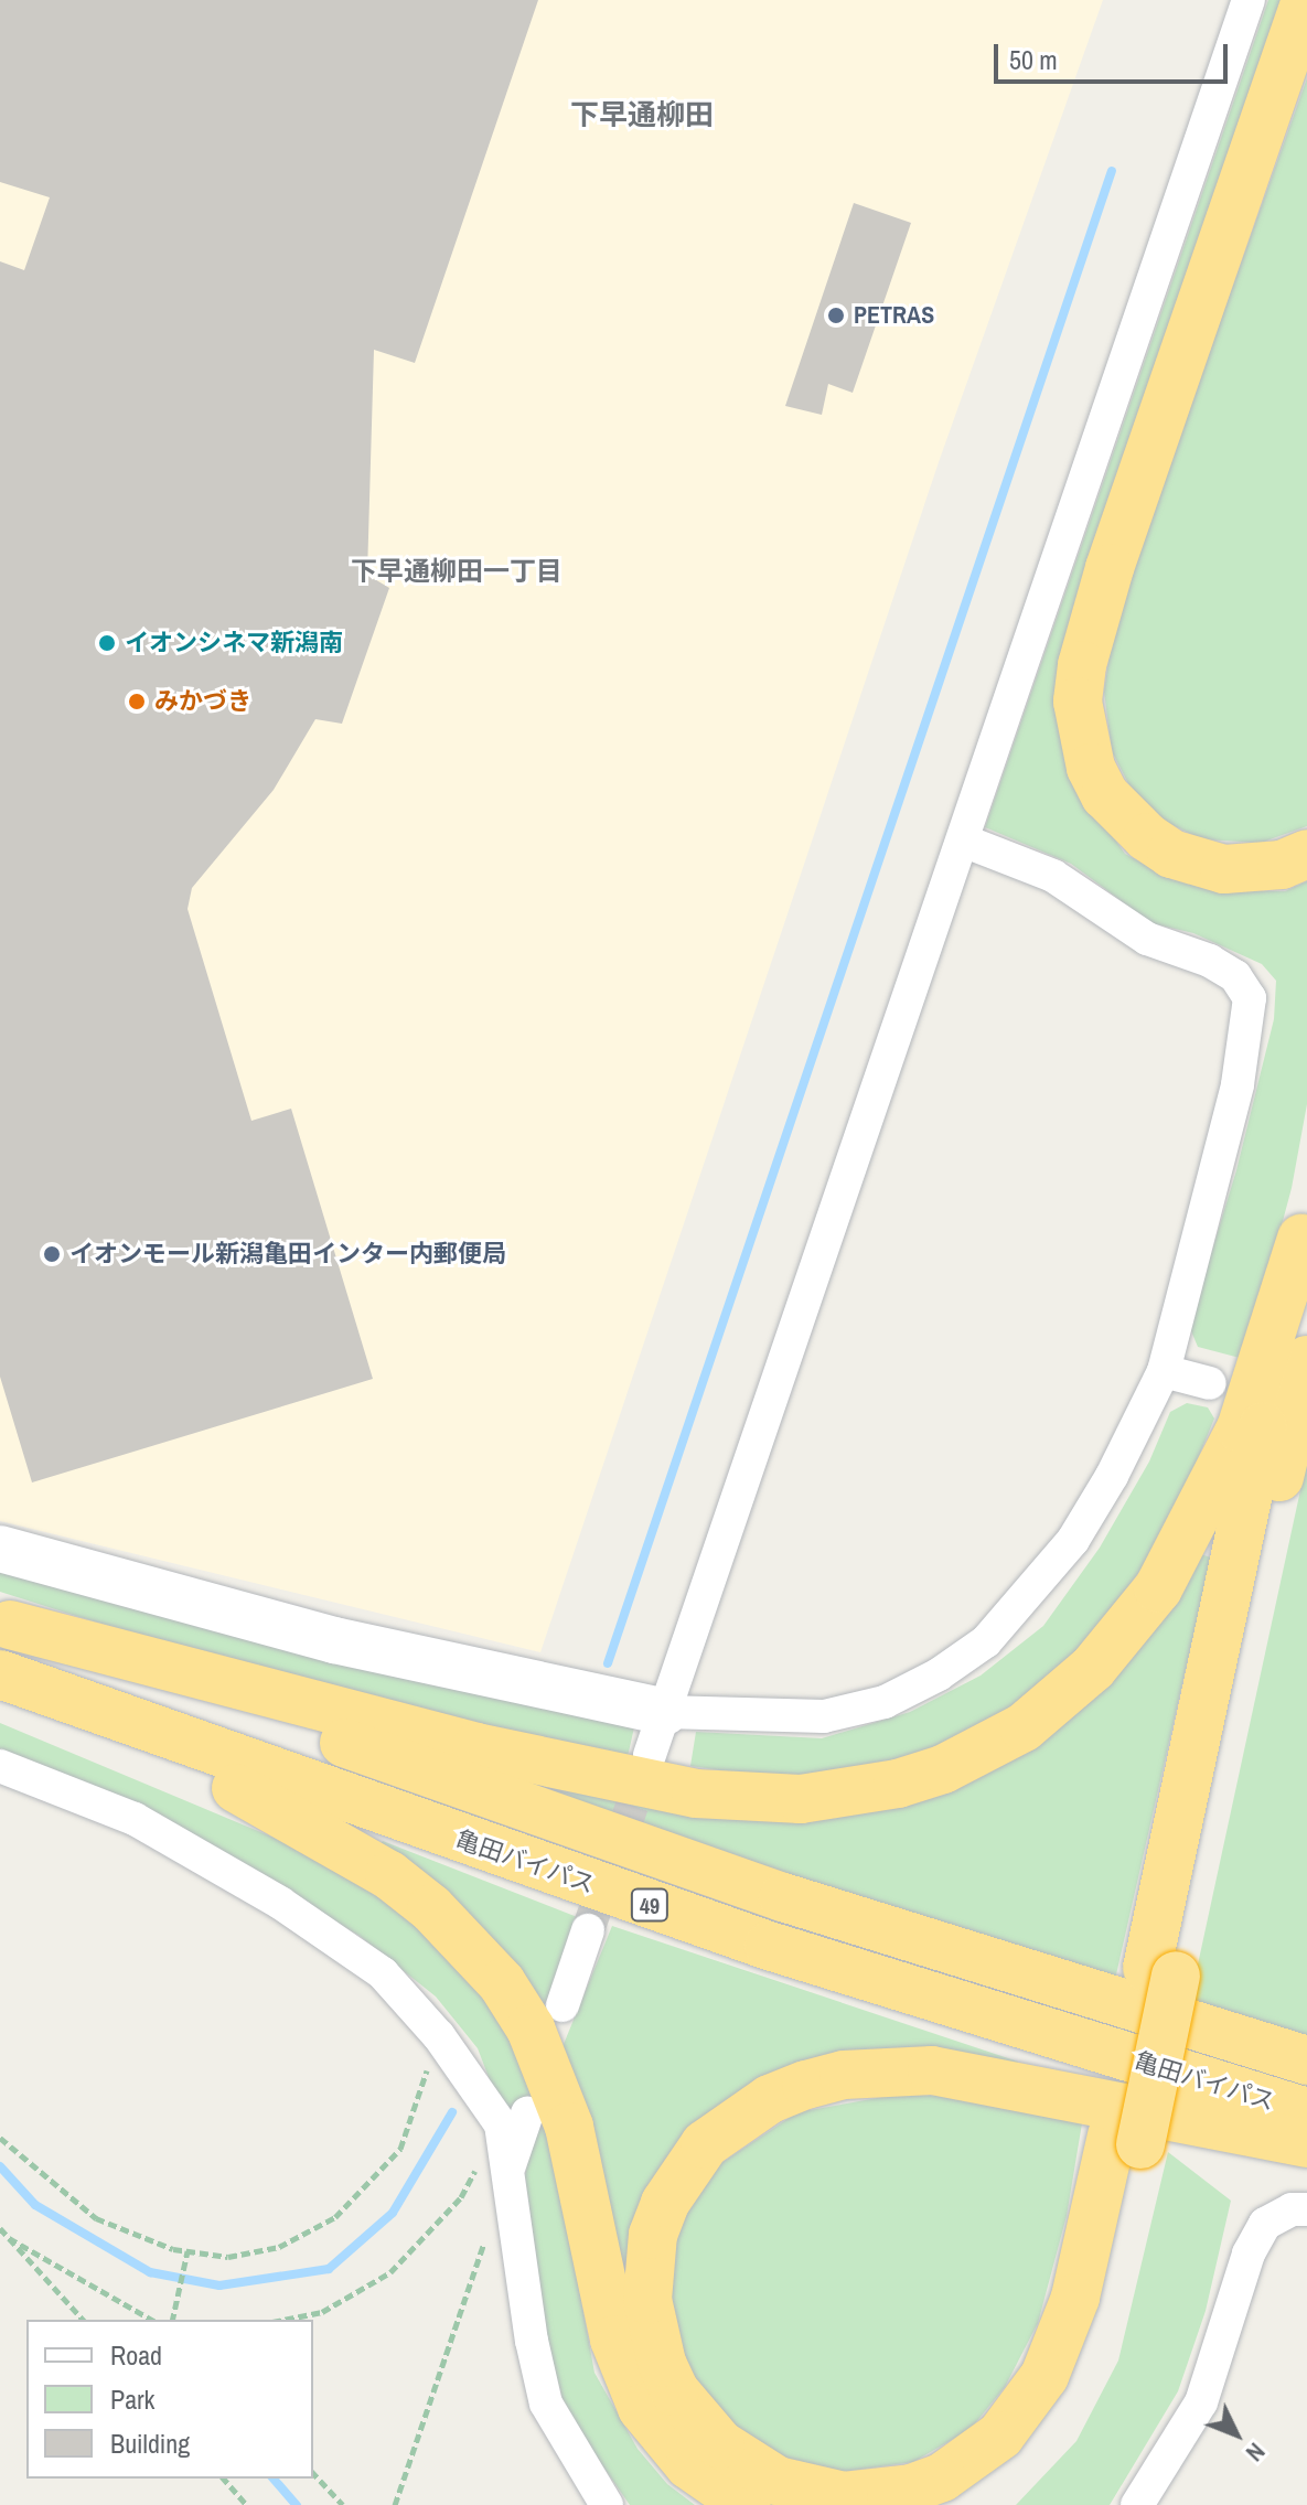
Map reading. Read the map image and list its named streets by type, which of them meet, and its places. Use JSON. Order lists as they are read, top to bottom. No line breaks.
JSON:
{"streets":{"highway":["亀田バイパス","49"]},"districts":["下早通柳田","下早通柳田一丁目"],"places":["PETRAS","イオンシネマ新潟南","みかづき","イオンモール新潟亀田インター内郵便局"],"legend":["Road","Park","Building"],"scale_bar":"50 m","north":"bottom right"}
